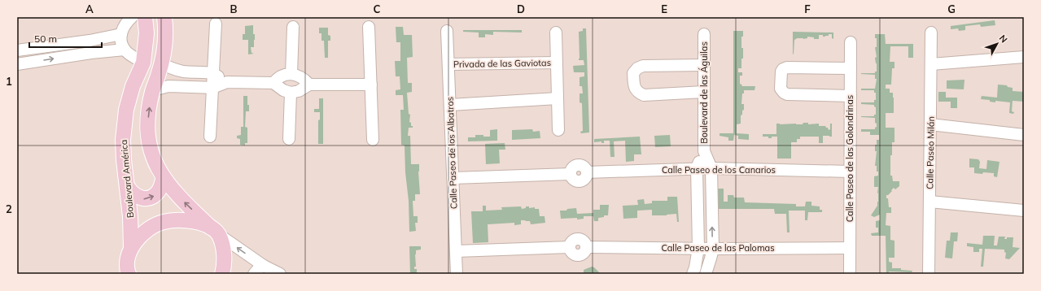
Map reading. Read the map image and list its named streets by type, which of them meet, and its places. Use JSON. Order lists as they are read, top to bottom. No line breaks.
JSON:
{"streets":{"main road":["Boulevard América"],"street":["Privada de las Gaviotas","Boulevard de las Águilas","Calle Paseo de los Albatros","Calle Paseo Milán","Calle Paseo de las Golondrinas","Calle Paseo de los Canarios","Calle Paseo de las Palomas"]},"crossings":[["Privada de las Gaviotas","Calle Paseo de los Albatros"],["Boulevard de las Águilas","Calle Paseo de los Canarios"],["Boulevard de las Águilas","Calle Paseo de las Palomas"],["Calle Paseo de los Albatros","Calle Paseo de los Canarios"],["Calle Paseo de los Albatros","Calle Paseo de las Palomas"],["Calle Paseo de las Golondrinas","Calle Paseo de los Canarios"],["Calle Paseo de las Golondrinas","Calle Paseo de las Palomas"]],"scale_bar":"50 m","north":"top right","grid":{"columns":["A","B","C","D","E","F","G"],"rows":["1","2"]}}
